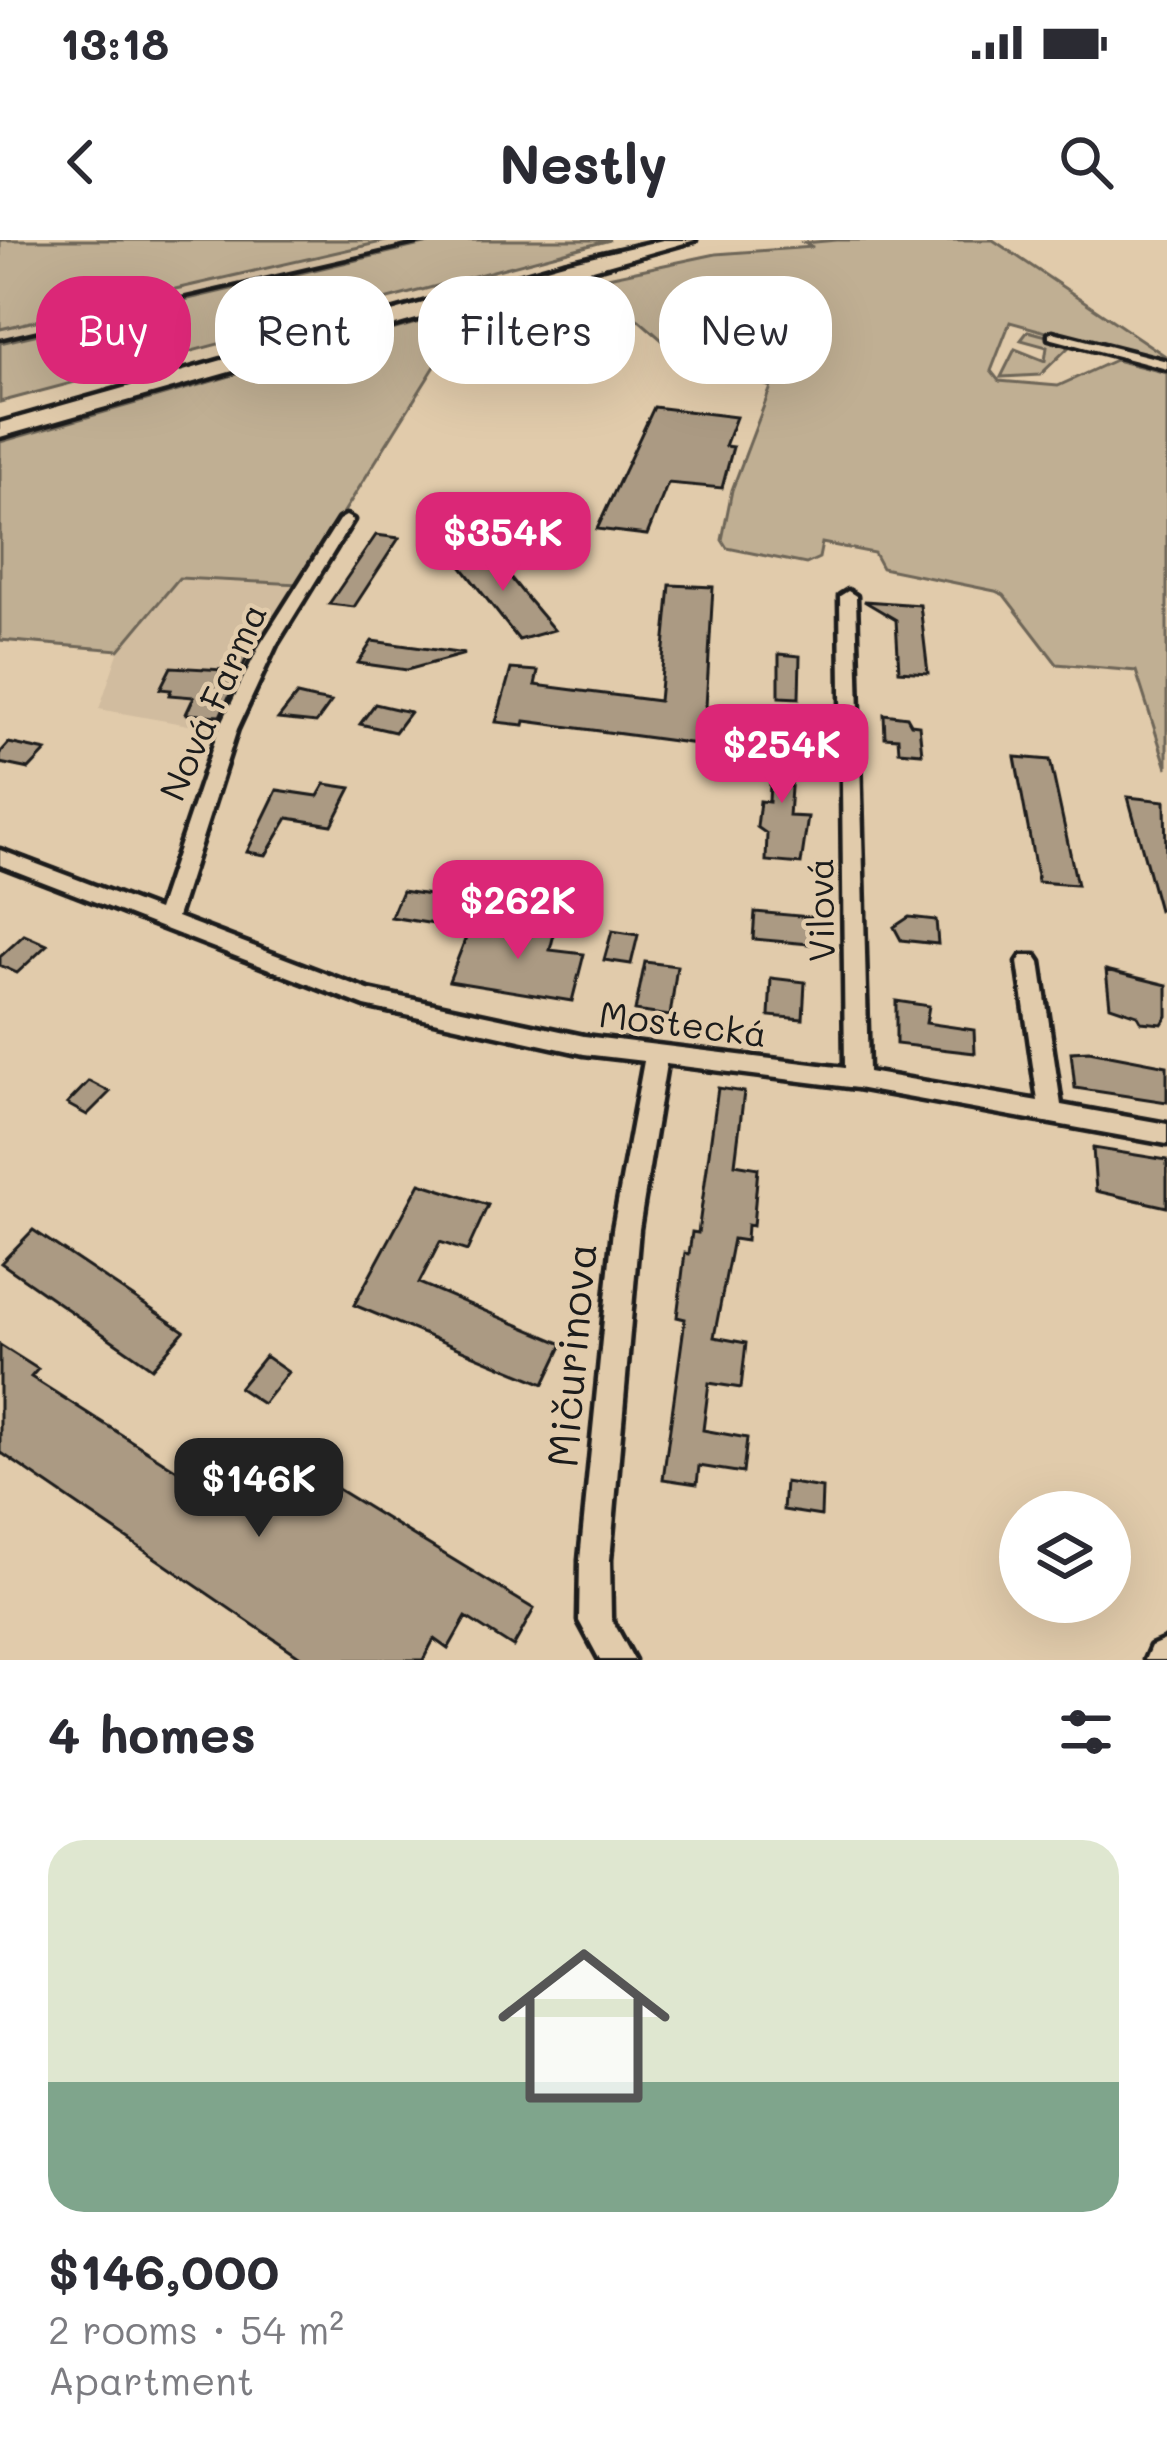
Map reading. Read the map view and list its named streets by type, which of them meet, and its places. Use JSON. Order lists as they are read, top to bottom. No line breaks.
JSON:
{"streets":{"street":["Nová Farma","Vilová","Mostecká","Mičurinova"]},"crossings":[["Nová Farma","Mostecká"],["Vilová","Mostecká"],["Mostecká","Mičurinova"]],"page":{"status":"13:18","header":"Nestly","chip":["Buy","Rent","Filters","New"],"price":["$354K","$254K","$262K","$146K"],"heading":"4 homes","list":[{"name":"$146,000","note":"2 rooms · 54 m² · Apartment"}]}}
